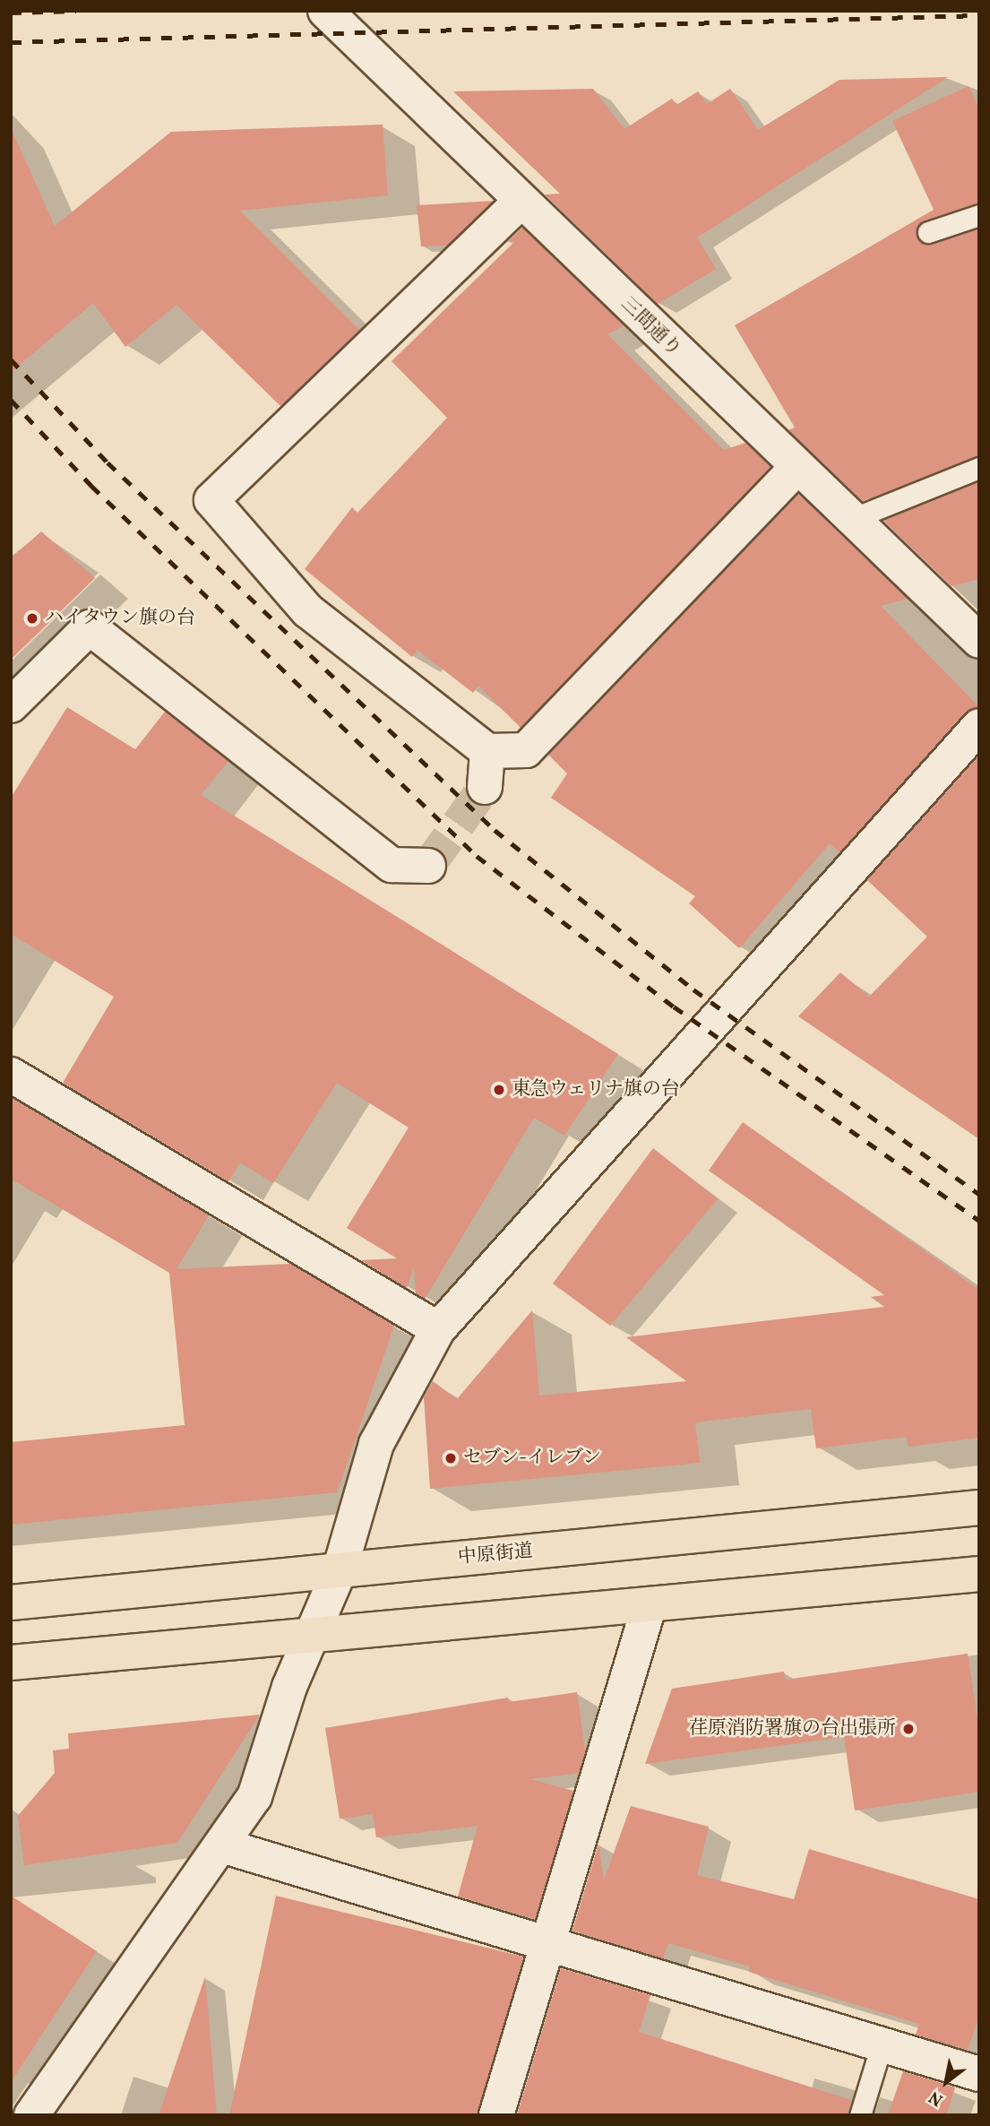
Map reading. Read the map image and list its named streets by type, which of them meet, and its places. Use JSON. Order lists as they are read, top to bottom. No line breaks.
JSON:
{"streets":{"main road":["中原街道"],"street":["三間通り"]},"places":["ハイタウン旗の台","東急ウェリナ旗の台","セブン-イレブン","荏原消防署旗の台出張所"],"north":"bottom left"}
